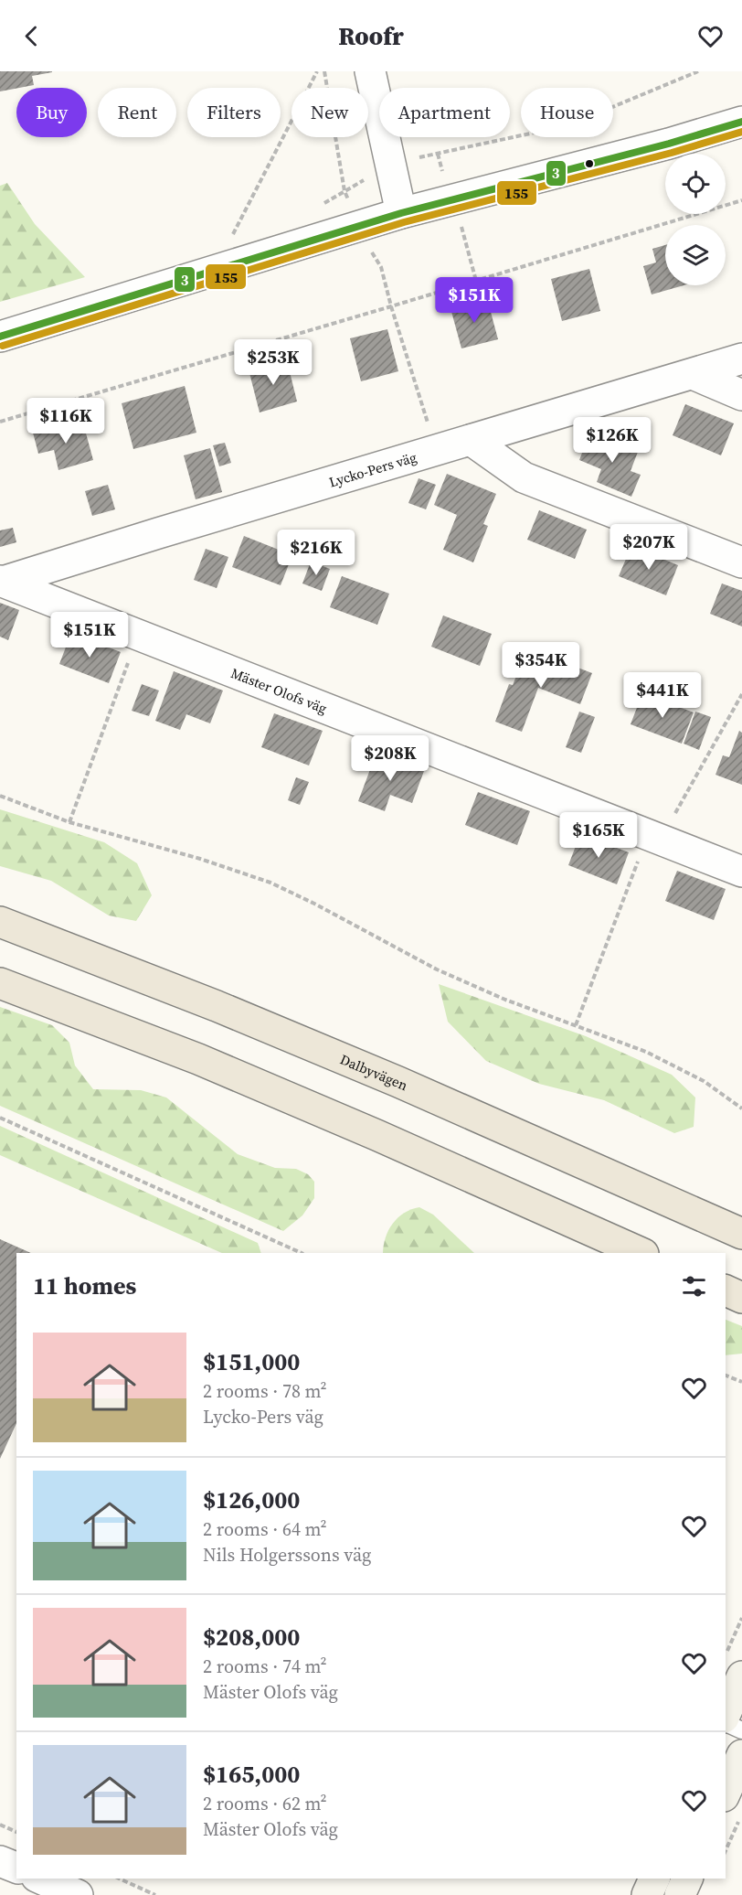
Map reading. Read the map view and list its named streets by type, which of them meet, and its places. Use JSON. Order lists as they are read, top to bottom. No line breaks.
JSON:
{"streets":{"main road":["Dalbyvägen"],"street":["Lycko-Pers väg","Mäster Olofs väg"]},"crossings":[["Lycko-Pers väg","Mäster Olofs väg"]],"lines":["transit line 3","transit line 155"],"page":{"header":"Roofr","chip":["Buy","Rent","Filters","New","Apartment","House"],"price":["$151K","$253K","$116K","$126K","$207K","$216K","$151K","$354K","$441K","$208K","$165K"],"heading":"11 homes","list":[{"name":"$151,000","note":"2 rooms · 78 m² · Lycko-Pers väg"},{"name":"$126,000","note":"2 rooms · 64 m² · Nils Holgerssons väg"},{"name":"$208,000","note":"2 rooms · 74 m² · Mäster Olofs väg"},{"name":"$165,000","note":"2 rooms · 62 m² · Mäster Olofs väg"}]}}
